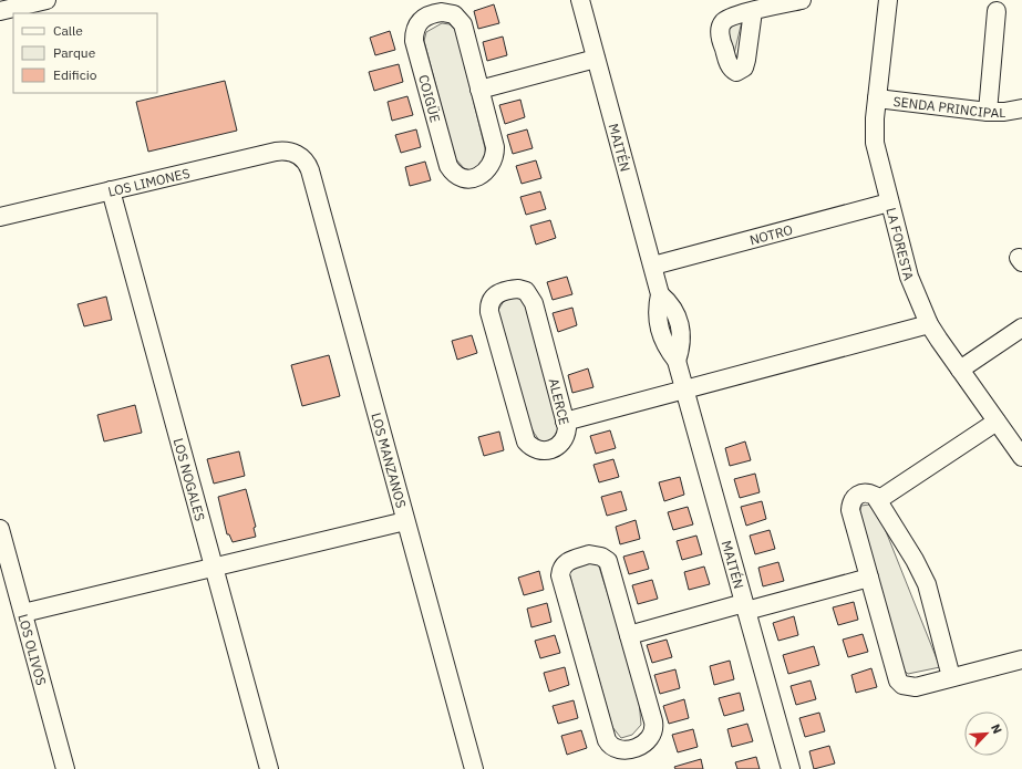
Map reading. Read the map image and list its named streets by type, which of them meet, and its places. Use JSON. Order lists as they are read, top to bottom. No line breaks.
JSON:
{"streets":{"street":["COIGÜE","SENDA PRINCIPAL","MAITÉN","LOS LIMONES","NOTRO","LA FORESTA","ALERCE","LOS MANZANOS","LOS NOGALES","LOS OLIVOS"]},"crossings":[["SENDA PRINCIPAL","LA FORESTA"],["MAITÉN","NOTRO"],["LOS LIMONES","LOS MANZANOS"],["LOS LIMONES","LOS NOGALES"],["NOTRO","LA FORESTA"]],"legend":["Calle","Parque","Edificio"],"north":"top right"}
